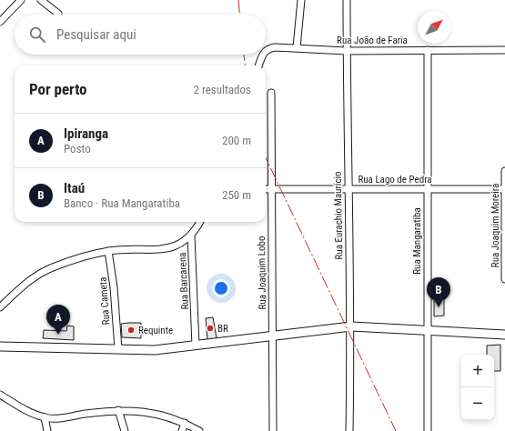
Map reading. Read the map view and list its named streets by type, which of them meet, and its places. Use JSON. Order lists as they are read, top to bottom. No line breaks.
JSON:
{"streets":{"street":["Rua João de Faria","Rua Lago de Pedra","Rua Eurachio Maurício","Rua Joaquim Moreira","Rua Mangaratiba","Rua Joaquim Lobo","Rua Barcarena","Rua Cameta"]},"crossings":[["Rua João de Faria","Rua Eurachio Maurício"],["Rua João de Faria","Rua Mangaratiba"],["Rua Lago de Pedra","Rua Eurachio Maurício"],["Rua Lago de Pedra","Rua Joaquim Moreira"],["Rua Lago de Pedra","Rua Mangaratiba"],["Rua Lago de Pedra","Rua Joaquim Lobo"]],"places":["BR","Requinte"],"north":"top right","page":{"search":"Pesquisar aqui","heading":["Por perto","2 resultados"],"list":[{"mark":"A","name":"Ipiranga","note":"Posto","value":"200 m"},{"mark":"B","name":"Itaú","note":"Banco · Rua Mangaratiba","value":"250 m"}],"pins":["B","A"],"map_buttons":["+","−"]}}
